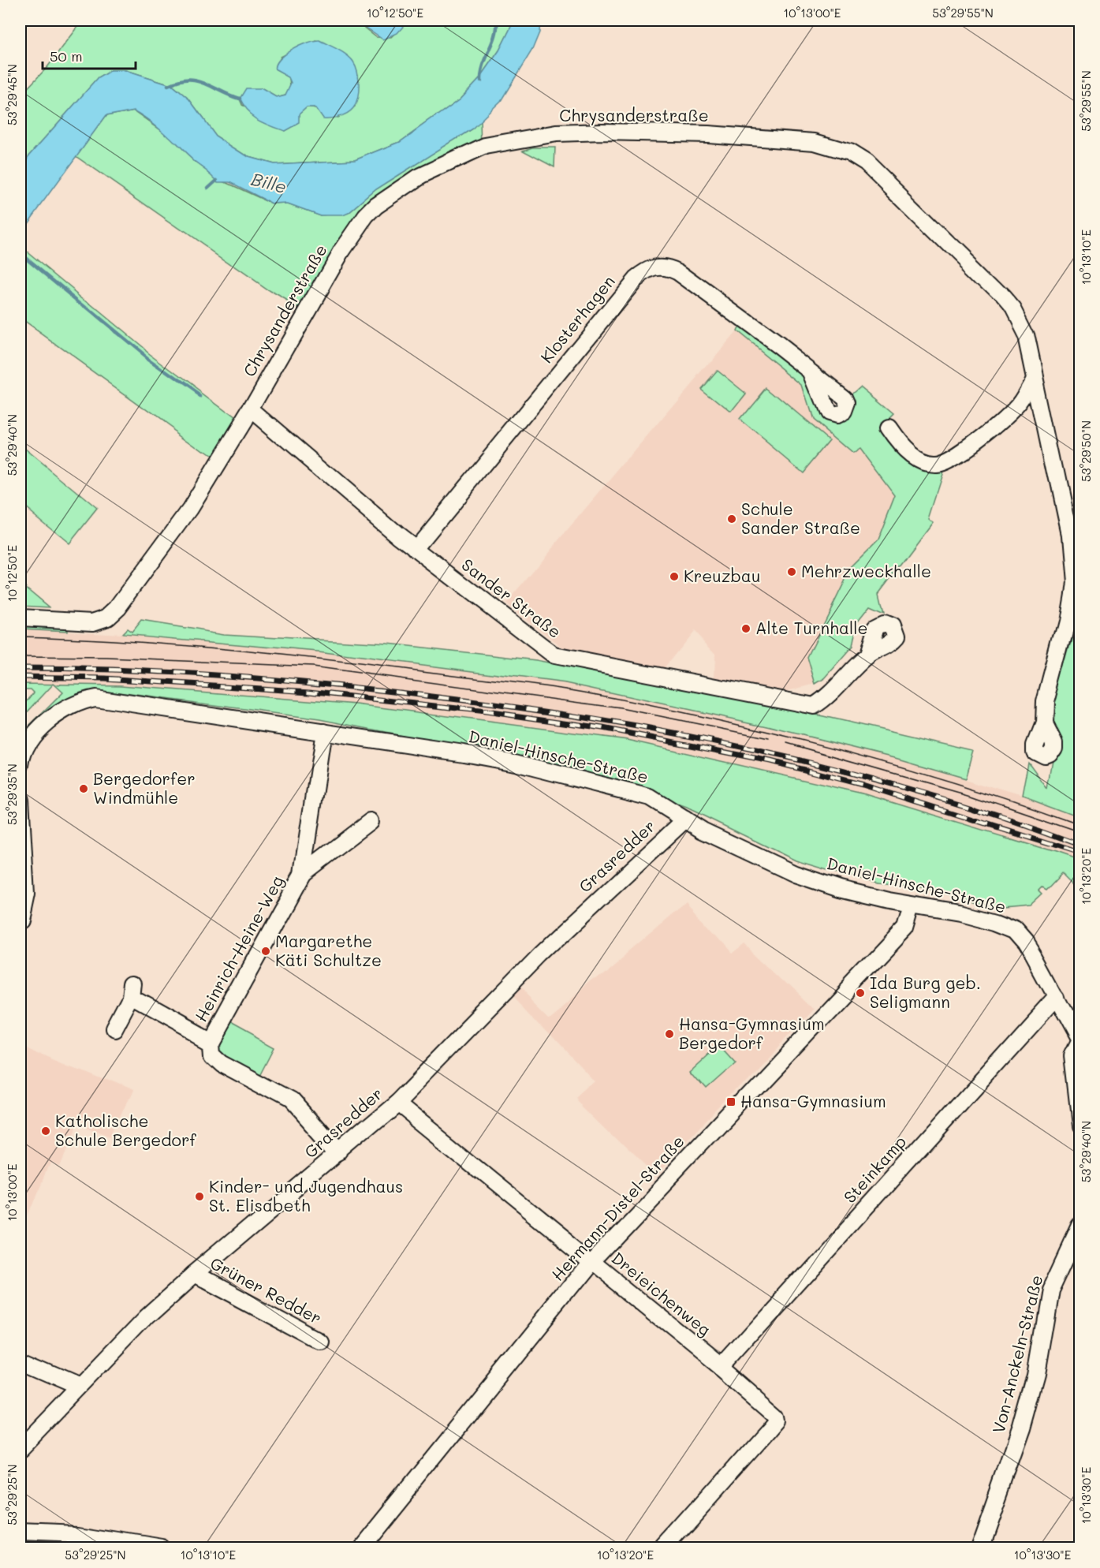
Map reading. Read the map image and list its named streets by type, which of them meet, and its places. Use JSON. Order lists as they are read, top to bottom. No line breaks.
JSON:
{"streets":{"street":["Chrysanderstraße","Klosterhagen","Sander Straße","Daniel-Hinsche-Straße","Grasredder","Heinrich-Heine-Weg","Steinkamp","Hermann-Distel-Straße","Grüner Redder","Dreieichenweg","Von-Anckeln-Straße"]},"crossings":[["Chrysanderstraße","Sander Straße"],["Klosterhagen","Sander Straße"],["Daniel-Hinsche-Straße","Grasredder"],["Daniel-Hinsche-Straße","Heinrich-Heine-Weg"],["Daniel-Hinsche-Straße","Steinkamp"],["Daniel-Hinsche-Straße","Hermann-Distel-Straße"],["Grasredder","Heinrich-Heine-Weg"],["Grasredder","Grüner Redder"],["Grasredder","Dreieichenweg"],["Steinkamp","Dreieichenweg"],["Hermann-Distel-Straße","Dreieichenweg"]],"water":["Bille"],"places":{"other":["Schule Sander Straße","Mehrzweckhalle","Kreuzbau","Alte Turnhalle","Bergedorfer Windmühle","Margarethe Käti Schultze","Ida Burg geb. Seligmann","Hansa-Gymnasium Bergedorf","Katholische Schule Bergedorf","Kinder- und Jugendhaus St. Elisabeth"],"transit":["Hansa-Gymnasium"]},"scale_bar":"50 m","coordinates":["10°12'50\"E","10°13'00\"E","53°29'55\"N","53°29'45\"N","10°13'10\"E","53°29'40\"N","53°29'50\"N","53°29'35\"N","10°13'20\"E","53°29'25\"N","10°13'30\"E"]}
